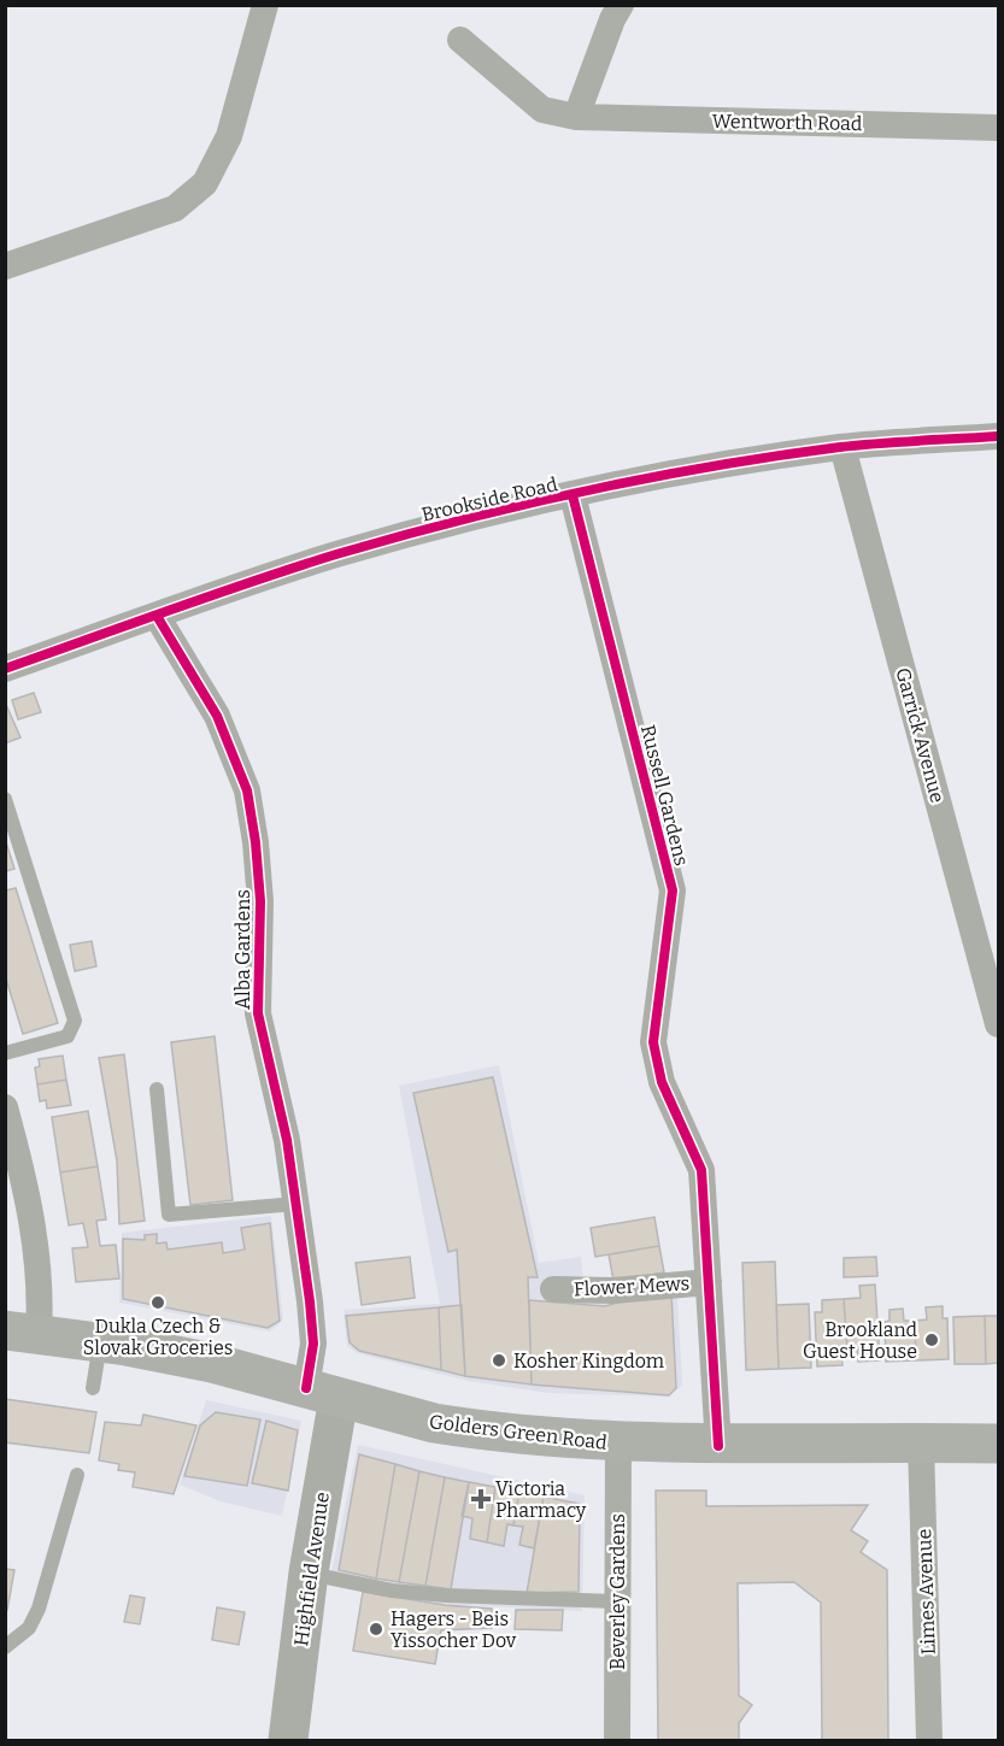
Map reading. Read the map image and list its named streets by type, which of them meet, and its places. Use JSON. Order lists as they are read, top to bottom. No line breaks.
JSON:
{"streets":{"main road":["Golders Green Road"],"street":["Wentworth Road","Brookside Road","Garrick Avenue","Russell Gardens","Alba Gardens","Flower Mews","Highfield Avenue","Beverley Gardens","Limes Avenue"]},"crossings":[["Brookside Road","Garrick Avenue"],["Brookside Road","Russell Gardens"],["Brookside Road","Alba Gardens"],["Russell Gardens","Flower Mews"],["Russell Gardens","Golders Green Road"],["Alba Gardens","Golders Green Road"],["Alba Gardens","Highfield Avenue"],["Golders Green Road","Highfield Avenue"],["Golders Green Road","Beverley Gardens"],["Golders Green Road","Limes Avenue"]],"places":{"other":["Dukla Czech & Slovak Groceries","Brookland Guest House","Kosher Kingdom","Hagers - Beis Yissocher Dov"],"health":["Victoria Pharmacy"]}}
